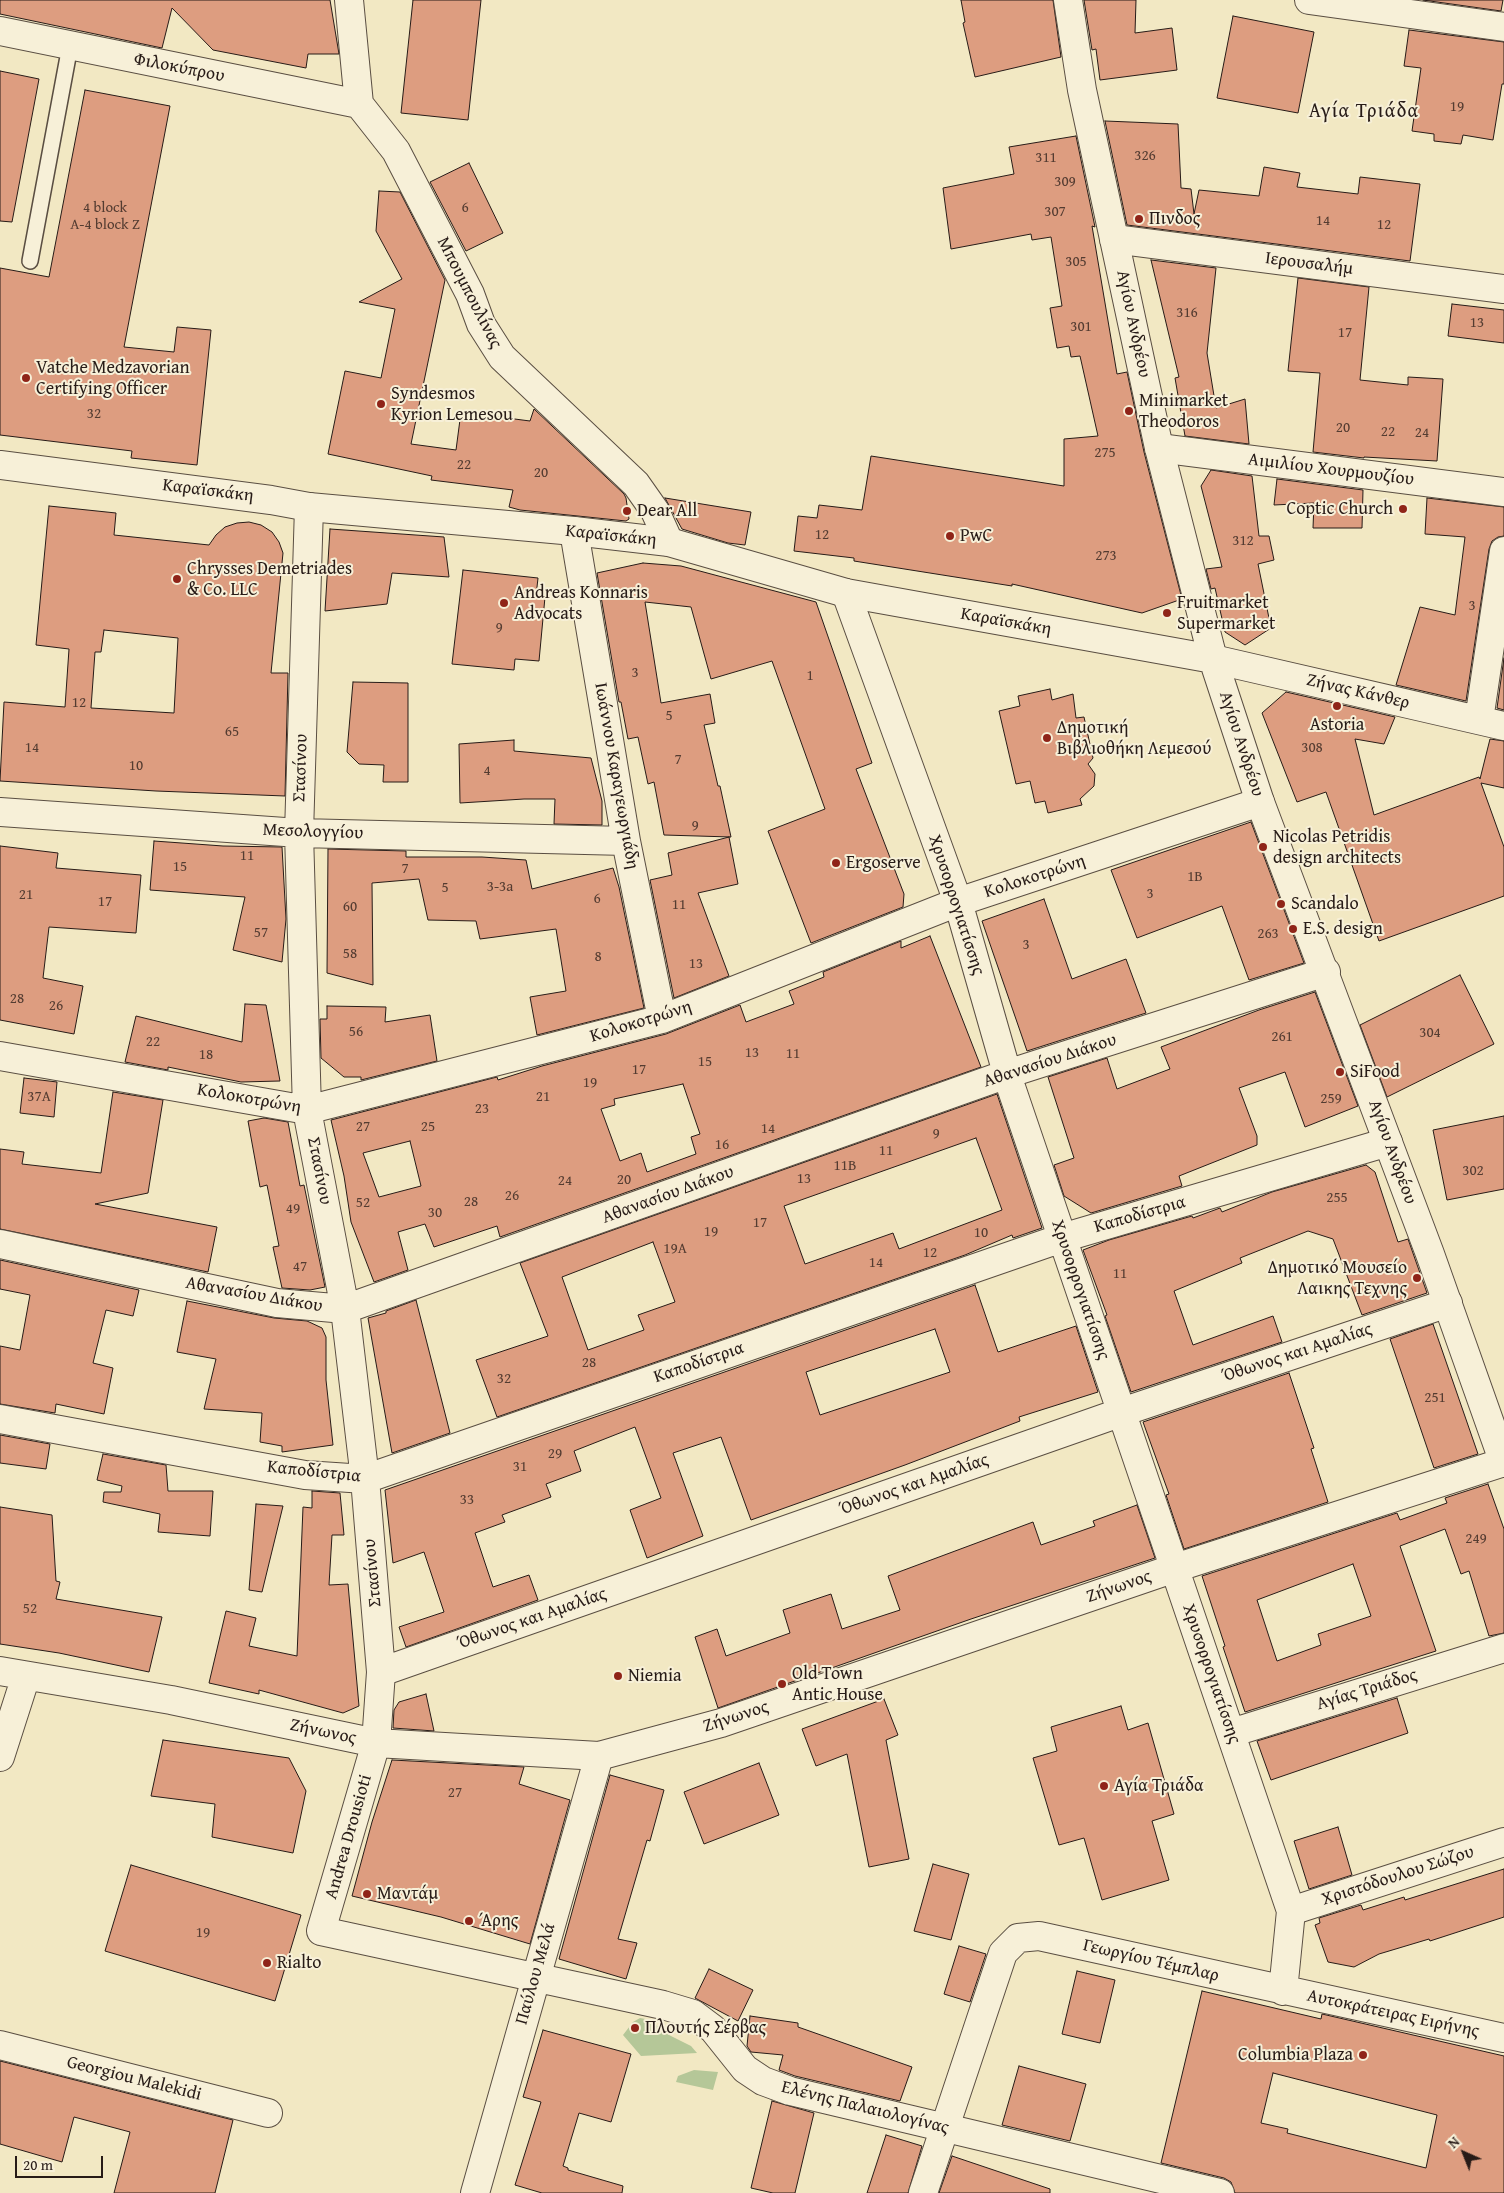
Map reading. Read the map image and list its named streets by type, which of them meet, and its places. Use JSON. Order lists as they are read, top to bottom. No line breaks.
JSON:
{"streets":{"street":["Φιλοκύπρου","Ιερουσαλήμ","Μπουμπουλίνας","Αγίου Ανδρέου","Αιμιλίου Χουρμουζίου","Καραϊσκάκη","Ζήνας Κάνθερ","Στασίνου","Ιωάννου Καραγεωργιάδη","Μεσολογγίου","Κολοκοτρώνη","Χρυσορρογιατίσσης","Αθανασίου Διάκου","Καποδίστρια","Όθωνος και Αμαλίας","Ζήνωνος","Αγίας Τριάδος","Andrea Drousioti","Χριστόδουλου Σώζου","Γεωργίου Τέμπλαρ","Παύλου Μελά","Αυτοκράτειρας Ειρήνης","Georgiou Malekidi","Ελένης Παλαιολογίνας"]},"crossings":[["Φιλοκύπρου","Μπουμπουλίνας"],["Ιερουσαλήμ","Αγίου Ανδρέου"],["Μπουμπουλίνας","Καραϊσκάκη"],["Αγίου Ανδρέου","Αιμιλίου Χουρμουζίου"],["Αγίου Ανδρέου","Καραϊσκάκη"],["Αγίου Ανδρέου","Ζήνας Κάνθερ"],["Αγίου Ανδρέου","Κολοκοτρώνη"],["Αγίου Ανδρέου","Αθανασίου Διάκου"],["Αγίου Ανδρέου","Καποδίστρια"],["Αγίου Ανδρέου","Όθωνος και Αμαλίας"],["Αγίου Ανδρέου","Ζήνωνος"],["Καραϊσκάκη","Ζήνας Κάνθερ"],["Καραϊσκάκη","Στασίνου"],["Καραϊσκάκη","Ιωάννου Καραγεωργιάδη"],["Καραϊσκάκη","Χρυσορρογιατίσσης"],["Στασίνου","Μεσολογγίου"],["Στασίνου","Κολοκοτρώνη"],["Στασίνου","Αθανασίου Διάκου"],["Στασίνου","Καποδίστρια"],["Στασίνου","Όθωνος και Αμαλίας"],["Στασίνου","Ζήνωνος"],["Στασίνου","Andrea Drousioti"],["Ιωάννου Καραγεωργιάδη","Μεσολογγίου"],["Ιωάννου Καραγεωργιάδη","Κολοκοτρώνη"],["Κολοκοτρώνη","Χρυσορρογιατίσσης"],["Χρυσορρογιατίσσης","Αθανασίου Διάκου"],["Χρυσορρογιατίσσης","Καποδίστρια"],["Χρυσορρογιατίσσης","Όθωνος και Αμαλίας"],["Χρυσορρογιατίσσης","Ζήνωνος"],["Χρυσορρογιατίσσης","Αγίας Τριάδος"],["Χρυσορρογιατίσσης","Χριστόδουλου Σώζου"],["Χρυσορρογιατίσσης","Γεωργίου Τέμπλαρ"],["Χρυσορρογιατίσσης","Αυτοκράτειρας Ειρήνης"],["Ζήνωνος","Andrea Drousioti"],["Ζήνωνος","Παύλου Μελά"],["Andrea Drousioti","Ελένης Παλαιολογίνας"],["Γεωργίου Τέμπλαρ","Αυτοκράτειρας Ειρήνης"],["Γεωργίου Τέμπλαρ","Ελένης Παλαιολογίνας"],["Παύλου Μελά","Ελένης Παλαιολογίνας"]],"districts":["Αγία Τριάδα"],"places":["Πινδος","Vatche Medzavorian Certifying Officer","Syndesmos Kyrion Lemesou","Minimarket Theodoros","Coptic Church","Dear All","PwC","Chrysses Demetriades & Co. LLC","Andreas Konnaris Advocats","Fruitmarket Supermarket","Astoria","Δημοτική Βιβλιοθήκη Λεμεσού","Nicolas Petridis design architects","Ergoserve","Scandalo","E.S. design","SiFood","Δημοτικό Μουσείο Λαικης Τεχνης","Niemia","Old Town Antic House","Αγία Τριάδα","Μαντάμ","Άρης","Rialto","Πλουτής Σέρβας","Columbia Plaza"],"house_numbers":["19","326","311","309","4 block A-4 block Z","6","307","14","12","305","316","13","301","17","32","20","22","24","275","22","20","12","312","273","3","9","3","1","12","5","65","14","308","7","10","4","9","11","15","7","1B","3-3a","5","3","21","6","17","11","60","57","263","3","58","8","13","28","26","56","304","261","22","13","11","18","15","17","19","37A","21","259","23","27","25","14","9","16","11","11B","302","13","20","24","26","255","28","52","49","30","17","19","10","19A","12","14","47","11","28","32","251","29","31","33","249","52","27","19"],"scale_bar":"20 m","north":"top left"}
